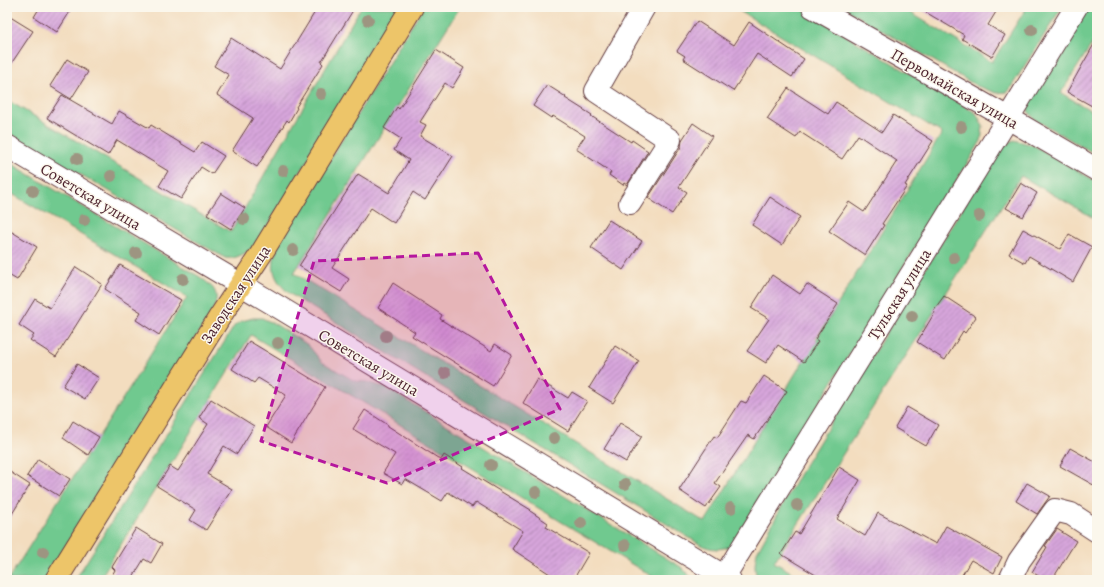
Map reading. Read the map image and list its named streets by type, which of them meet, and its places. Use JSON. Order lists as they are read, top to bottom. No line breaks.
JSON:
{"streets":{"main road":["Заводская улица"],"street":["Первомайская улица","Советская улица","Тульская улица"]},"crossings":[["Первомайская улица","Тульская улица"],["Советская улица","Заводская улица"],["Советская улица","Тульская улица"]]}
